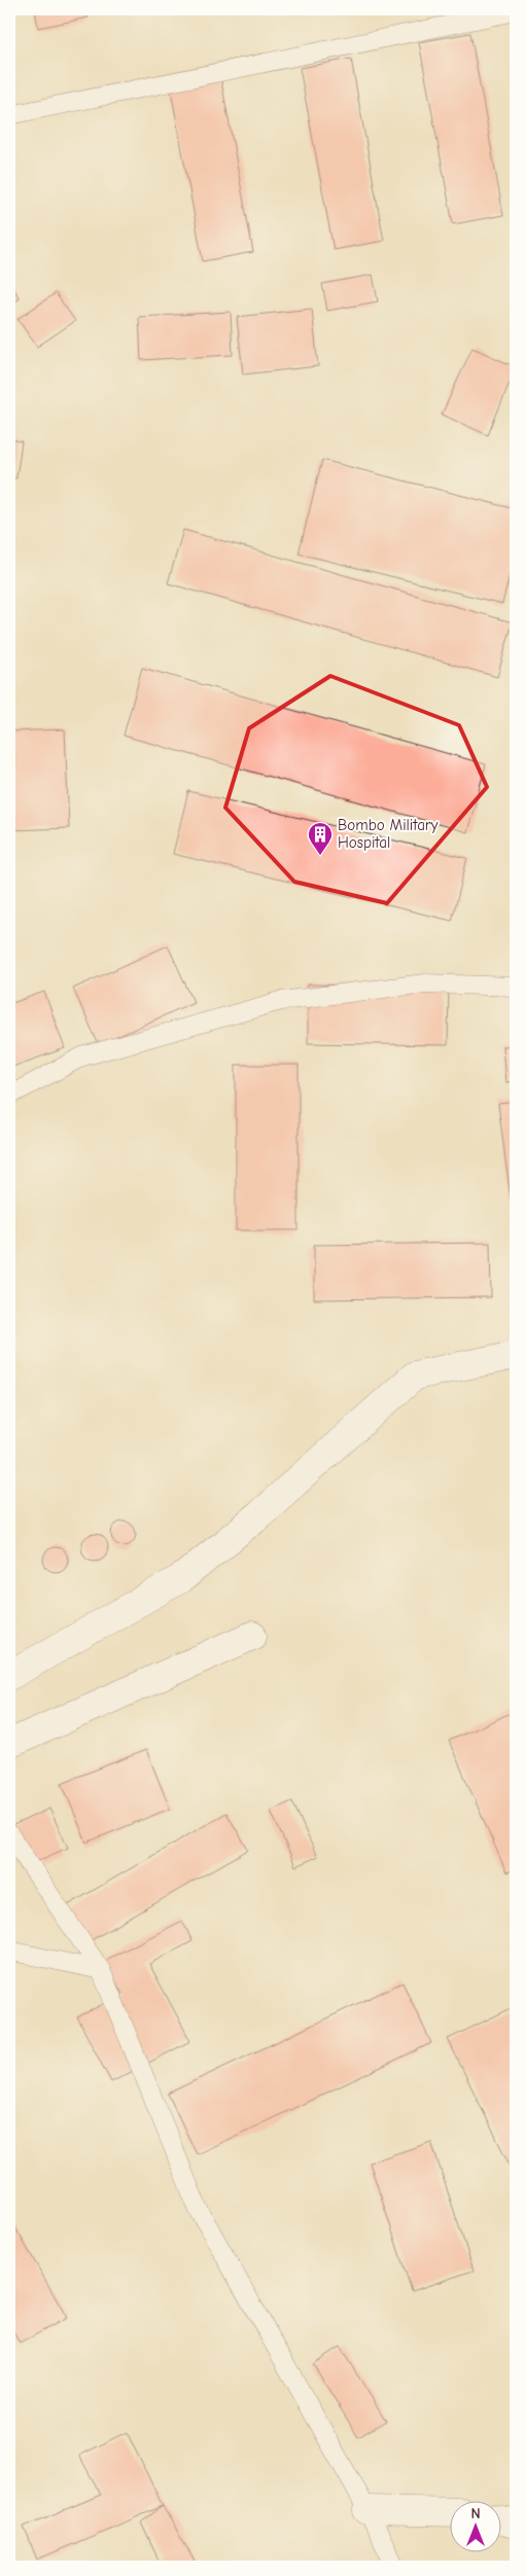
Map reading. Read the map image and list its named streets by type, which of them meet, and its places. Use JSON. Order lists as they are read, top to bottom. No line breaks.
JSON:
{"places":{"building":["Bombo Military Hospital"]},"north":"top"}
